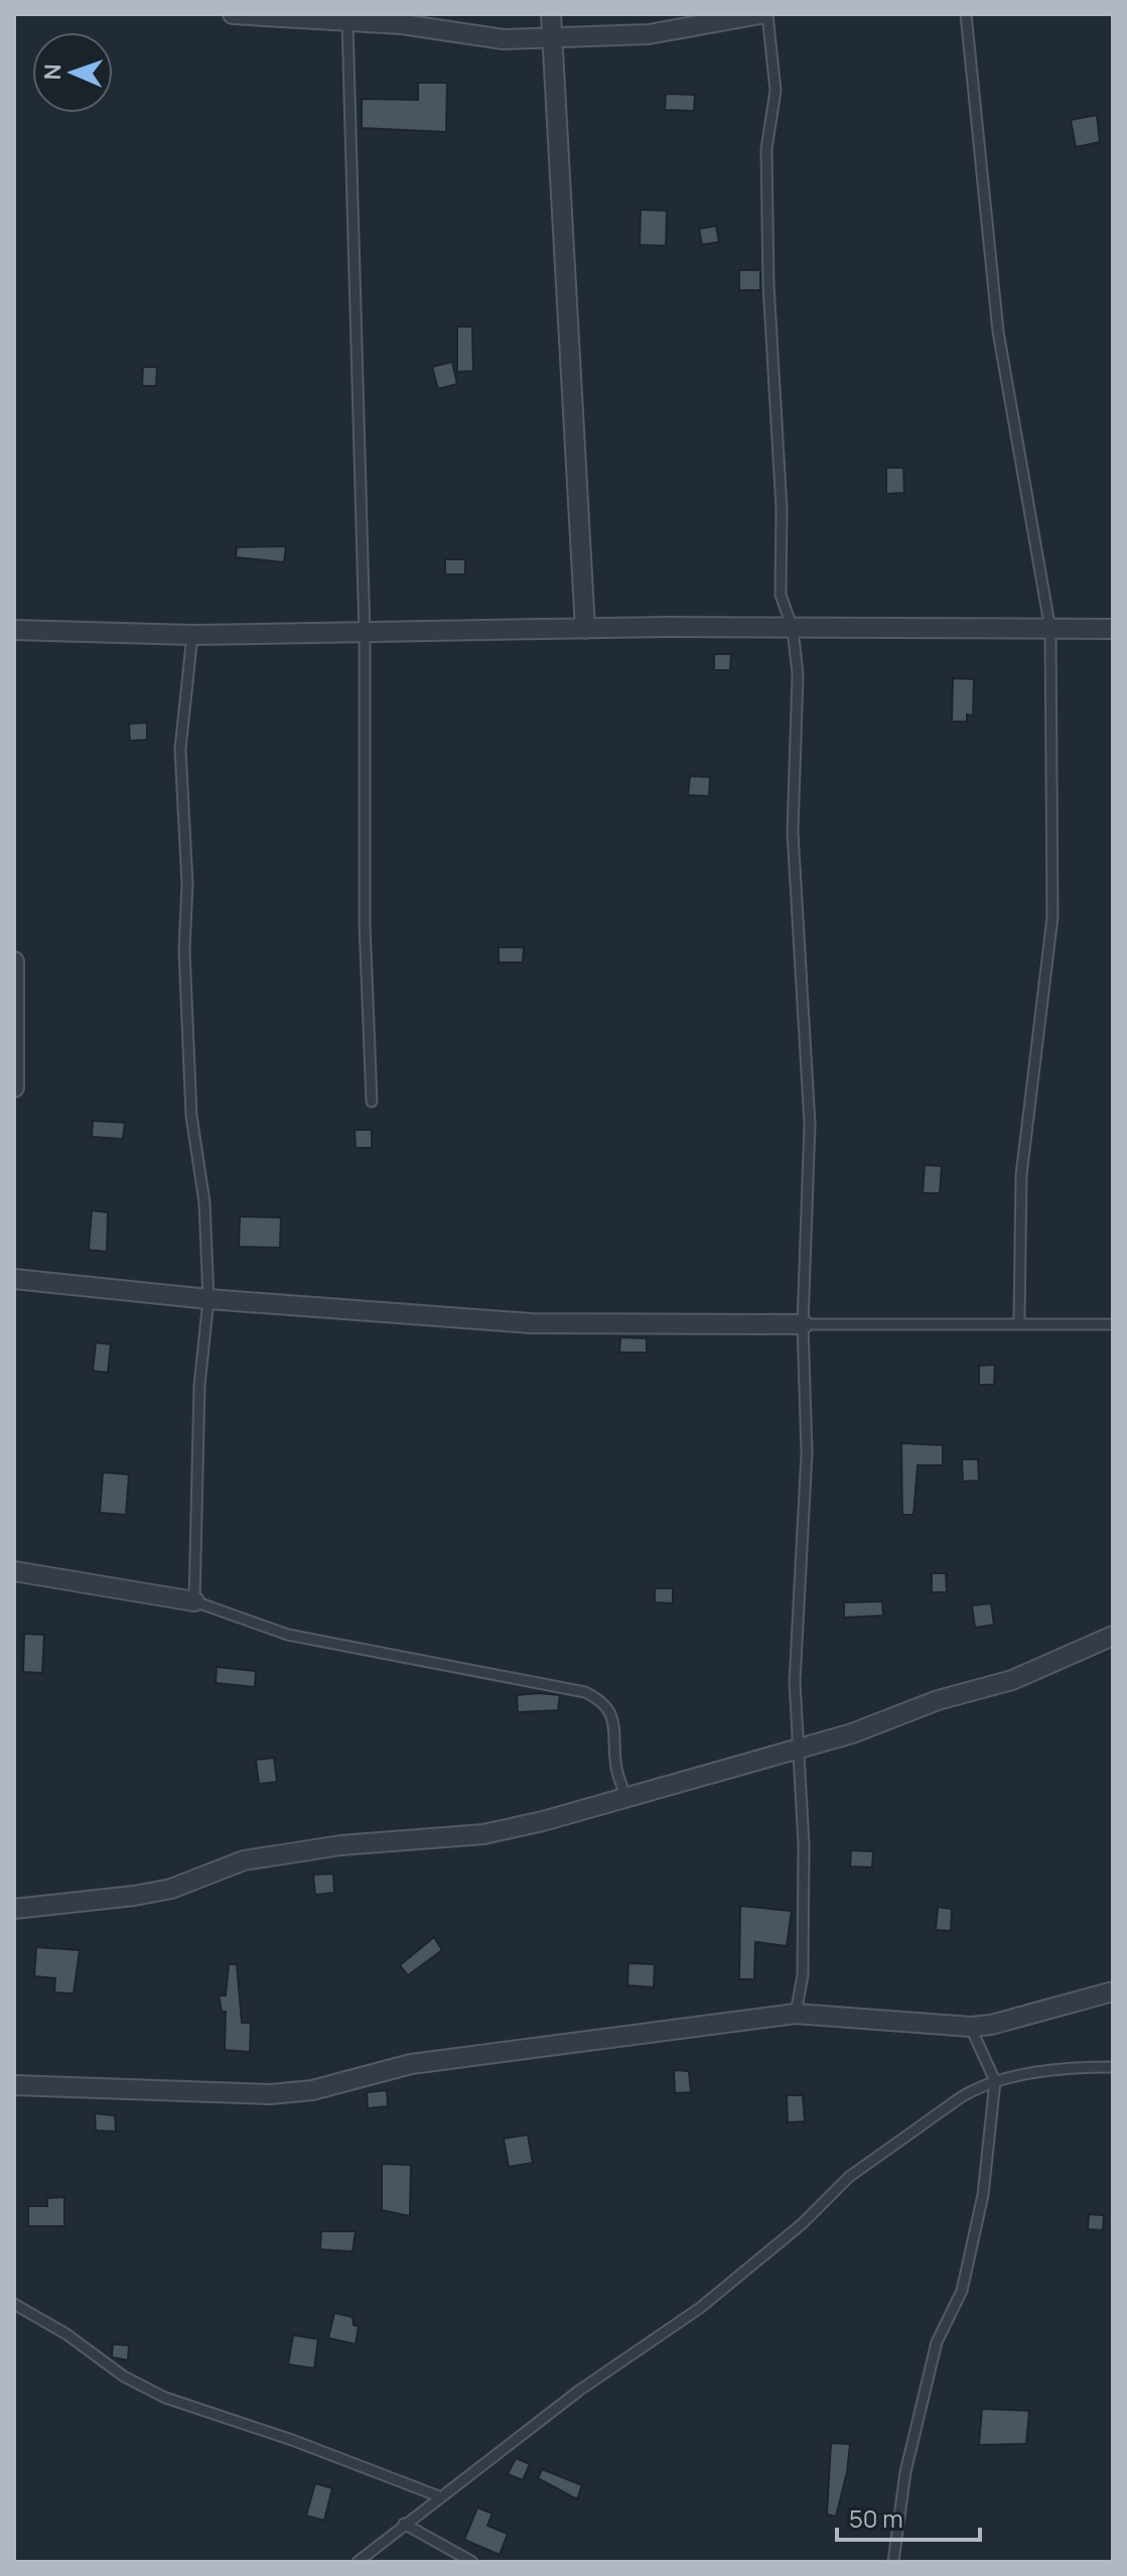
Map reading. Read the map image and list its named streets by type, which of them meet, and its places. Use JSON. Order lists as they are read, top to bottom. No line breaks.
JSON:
{"scale_bar":"50 m","north":"left"}
